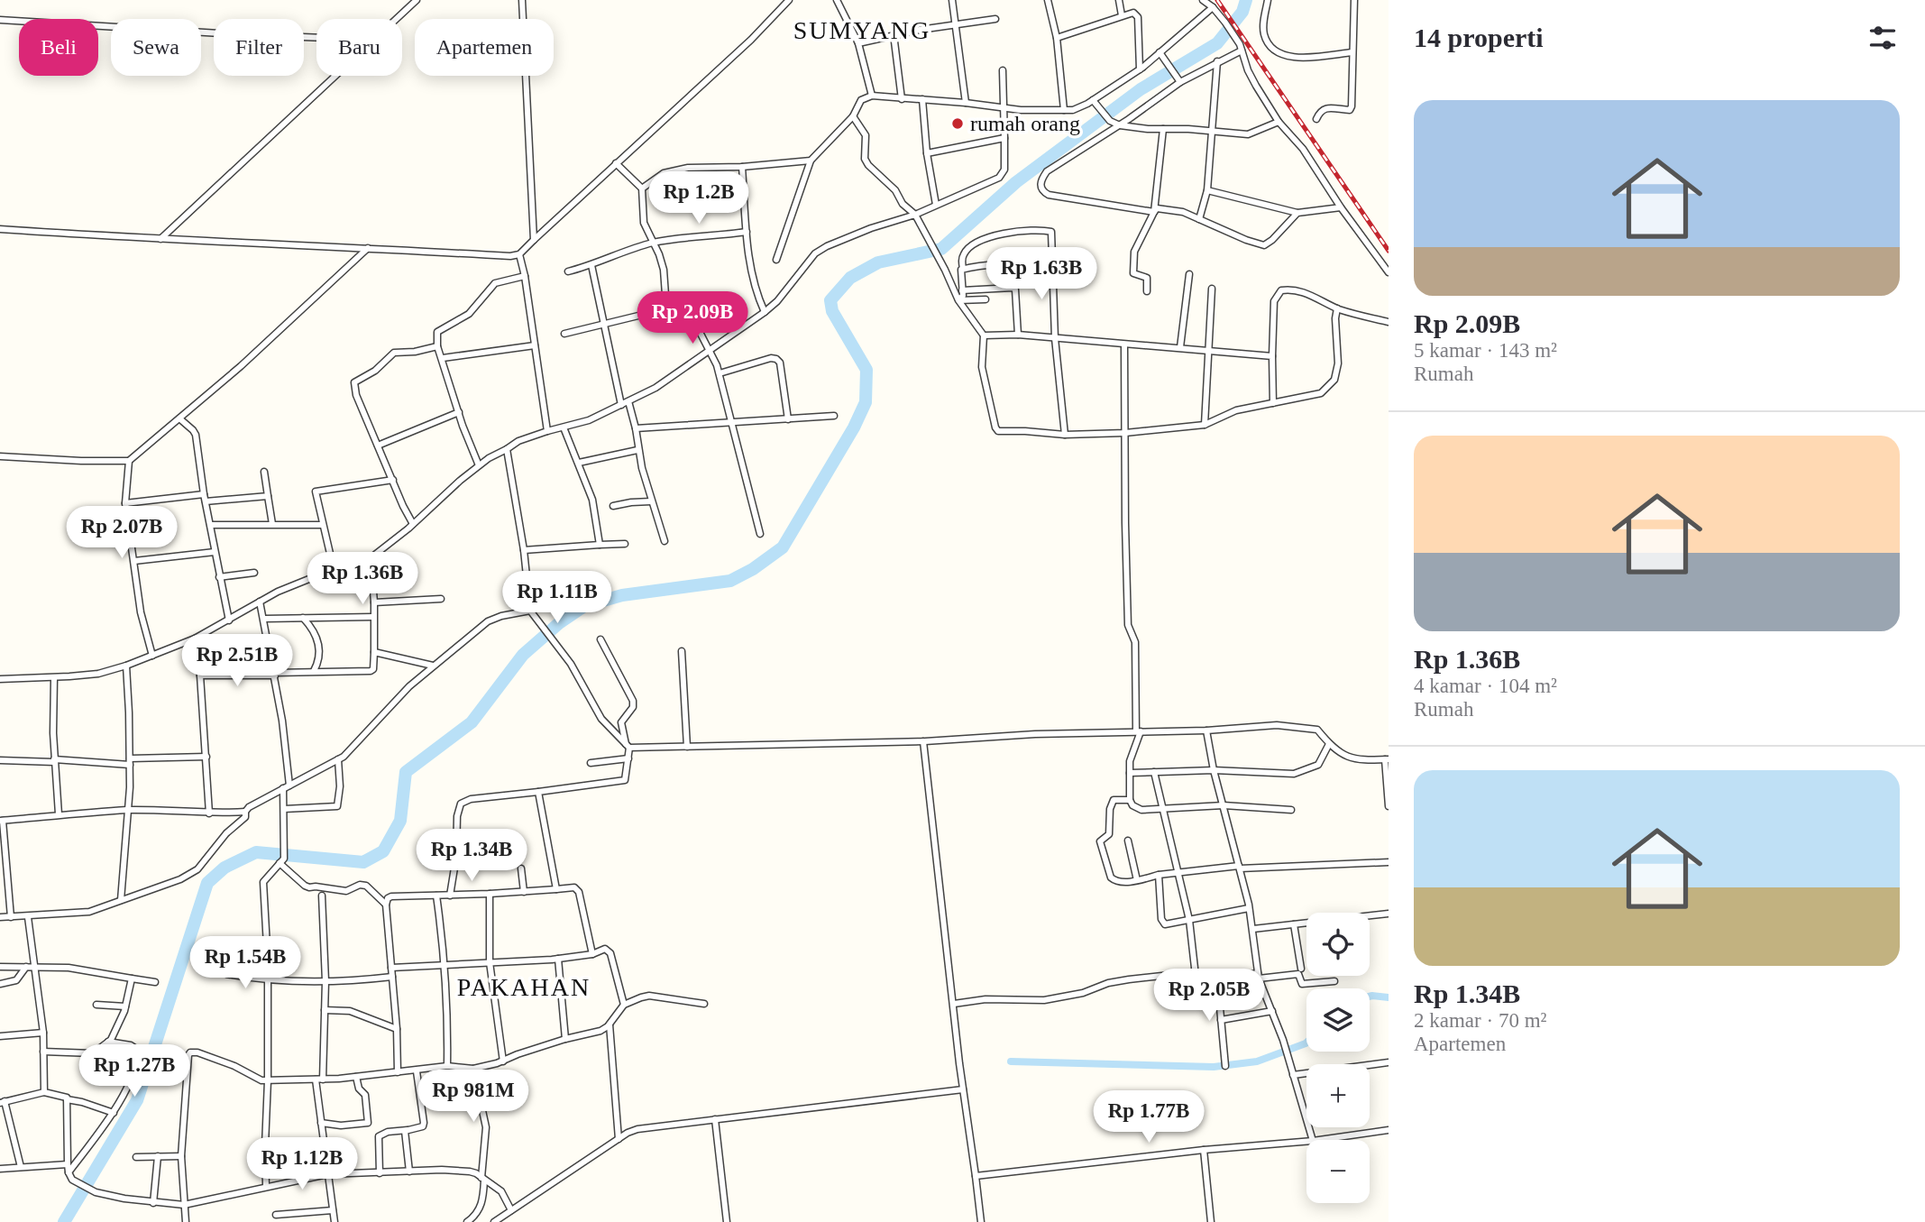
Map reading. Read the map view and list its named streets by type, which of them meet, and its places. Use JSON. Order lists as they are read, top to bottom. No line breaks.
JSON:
{"districts":["SUMYANG","PAKAHAN"],"places":["rumah orang"],"page":{"heading":"14 properti","chip":["Beli","Sewa","Filter","Baru","Apartemen"],"list":[{"name":"Rp 2.09B","note":"5 kamar · 143 m² · Rumah"},{"name":"Rp 1.36B","note":"4 kamar · 104 m² · Rumah"},{"name":"Rp 1.34B","note":"2 kamar · 70 m² · Apartemen"}],"price":["Rp 1.2B","Rp 1.63B","Rp 2.09B","Rp 2.07B","Rp 1.36B","Rp 1.11B","Rp 2.51B","Rp 1.34B","Rp 1.54B","Rp 2.05B","Rp 1.27B","Rp 981M","Rp 1.77B","Rp 1.12B"],"map_buttons":["+","−"]}}
